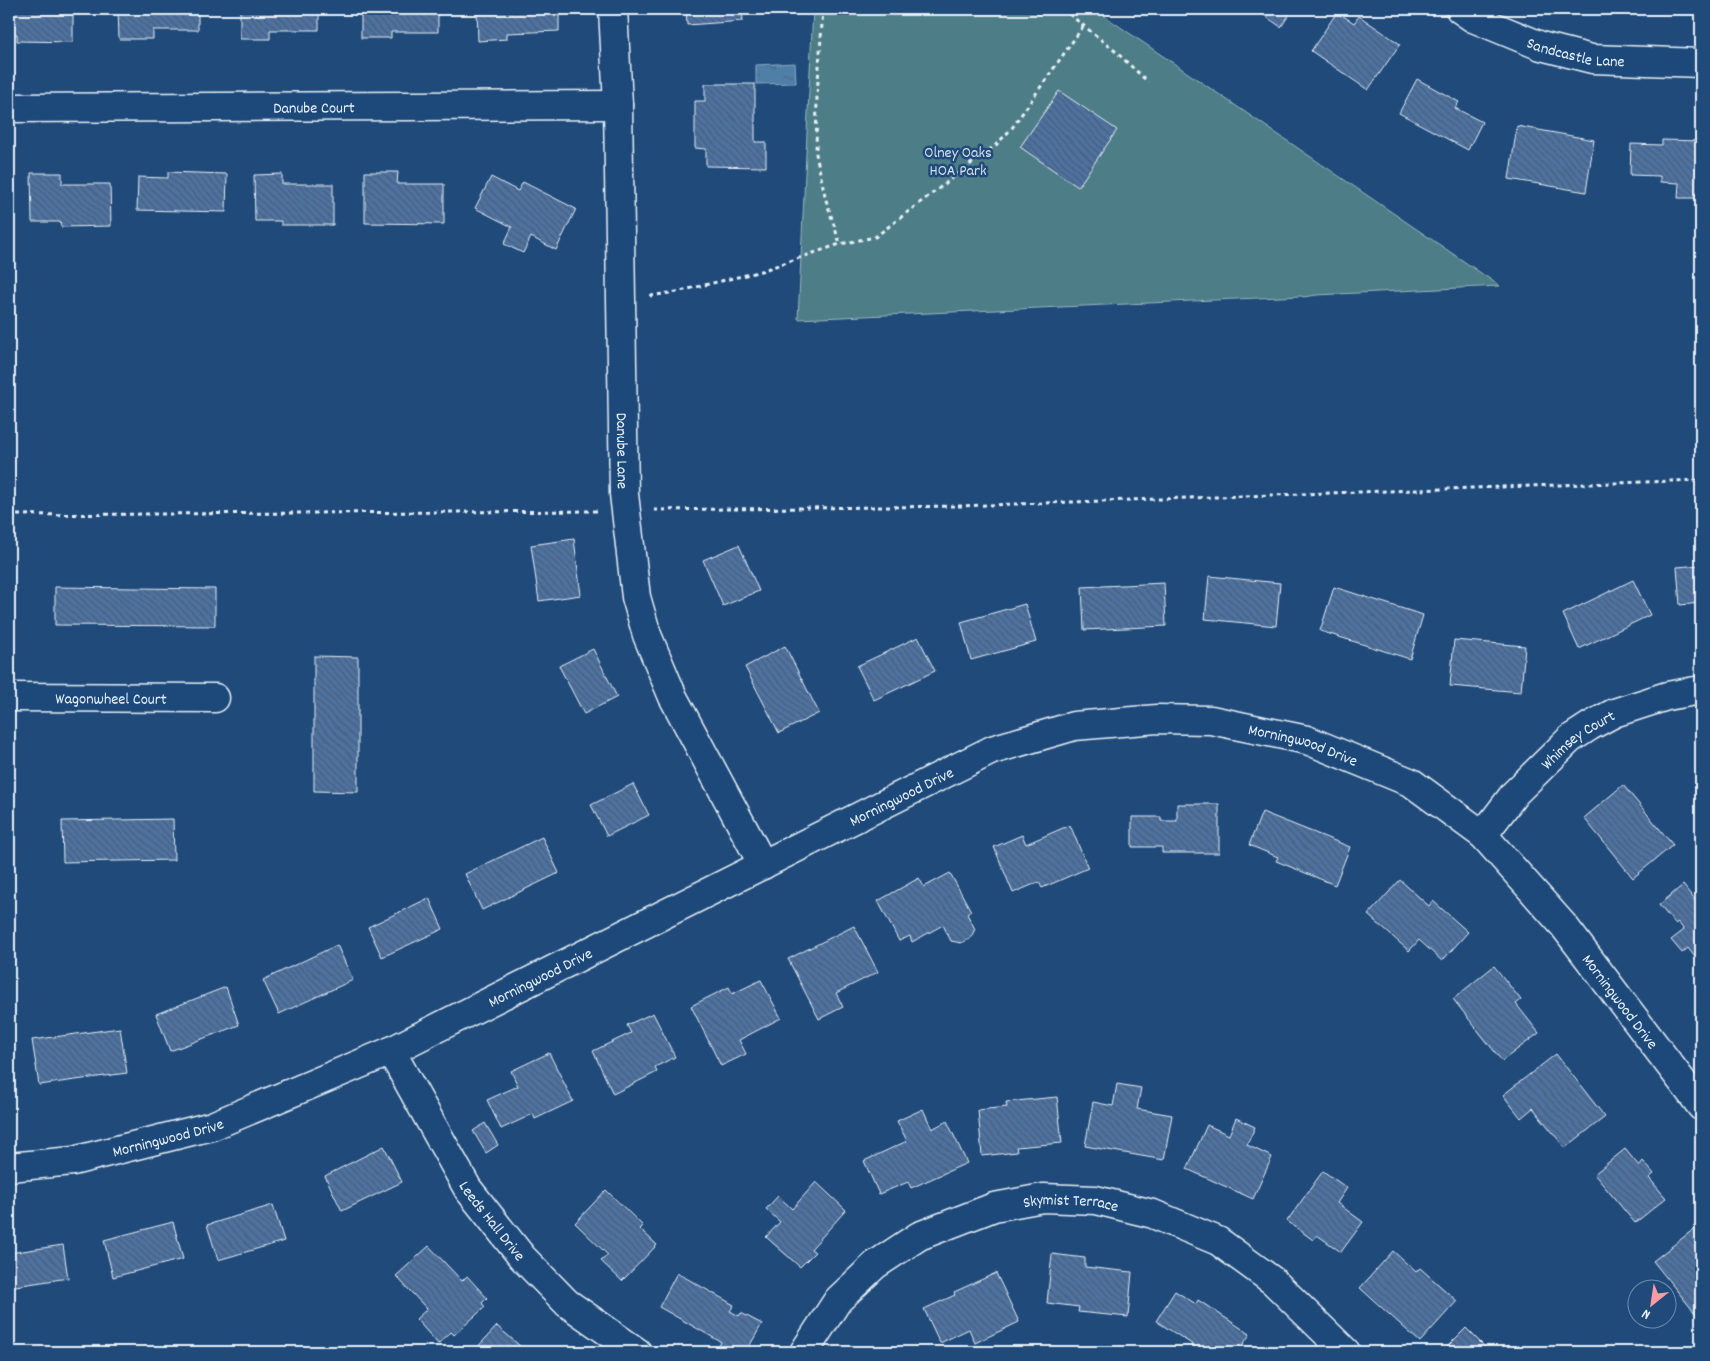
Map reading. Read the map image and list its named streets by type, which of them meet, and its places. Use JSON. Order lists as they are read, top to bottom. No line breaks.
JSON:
{"streets":{"street":["Sandcastle Lane","Danube Court","Danube Lane","Wagonwheel Court","Whimsey Court","Morningwood Drive","Skymist Terrace","Leeds Hall Drive"]},"crossings":[["Danube Court","Danube Lane"],["Danube Lane","Morningwood Drive"],["Whimsey Court","Morningwood Drive"],["Morningwood Drive","Leeds Hall Drive"]],"parks":["Olney Oaks HOA Park"],"north":"bottom left"}
